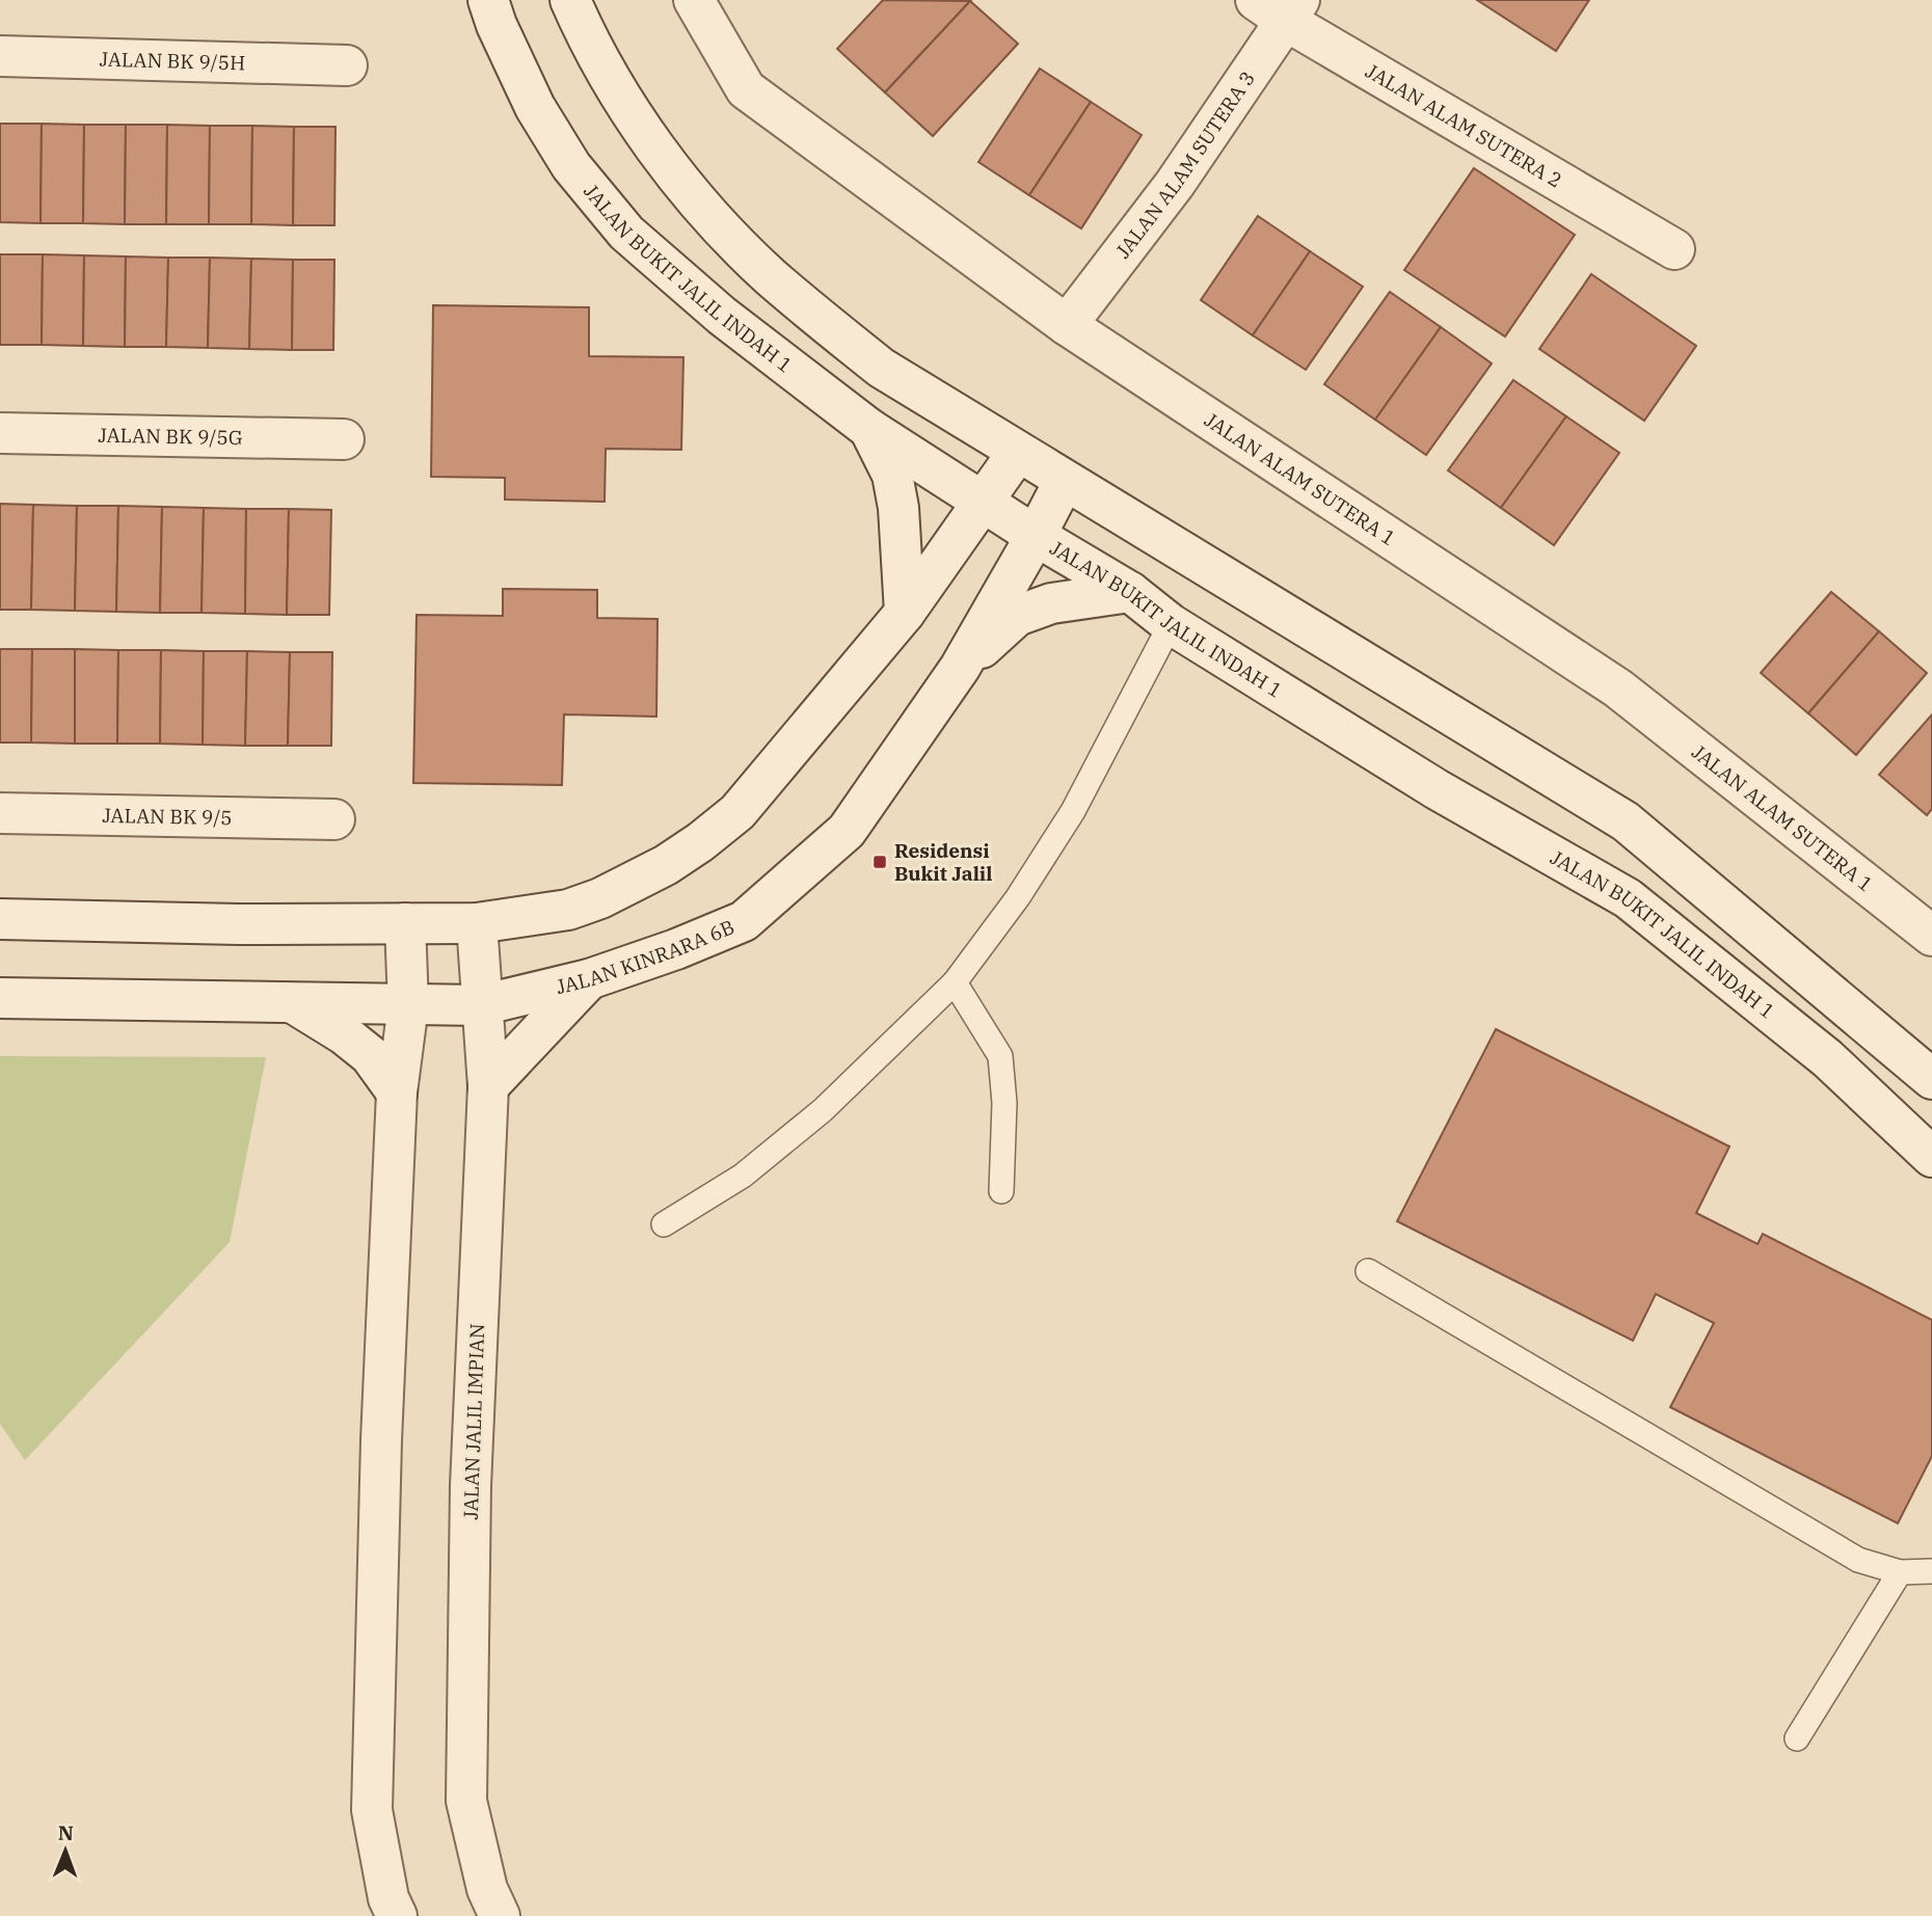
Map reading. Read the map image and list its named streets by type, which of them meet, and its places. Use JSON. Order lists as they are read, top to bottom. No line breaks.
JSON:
{"streets":{"street":["JALAN BK 9/5H","JALAN ALAM SUTERA 2","JALAN ALAM SUTERA 3","JALAN BUKIT JALIL INDAH 1","JALAN BK 9/5G","JALAN ALAM SUTERA 1","JALAN BK 9/5","JALAN KINRARA 6B","JALAN JALIL IMPIAN"]},"crossings":[["JALAN ALAM SUTERA 2","JALAN ALAM SUTERA 3"],["JALAN ALAM SUTERA 3","JALAN ALAM SUTERA 1"],["JALAN BUKIT JALIL INDAH 1","JALAN KINRARA 6B"],["JALAN KINRARA 6B","JALAN JALIL IMPIAN"]],"places":{"transit":["Residensi Bukit Jalil"]},"north":"top"}
